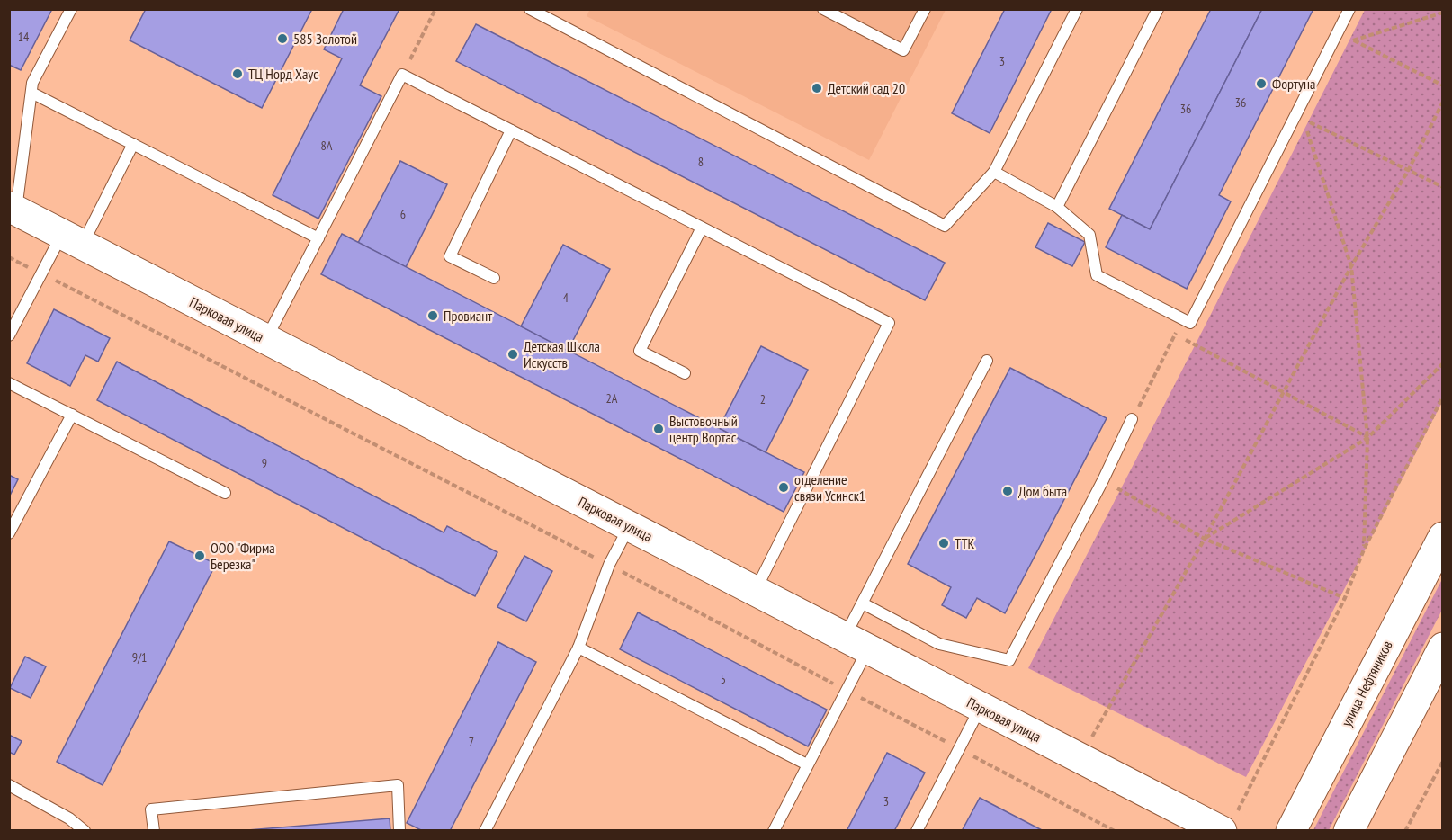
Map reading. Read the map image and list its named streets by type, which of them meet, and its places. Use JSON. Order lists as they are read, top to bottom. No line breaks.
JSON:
{"streets":{"main road":["Парковая улица","улица Нефтяников"]},"places":["585 Золотой","ТЦ Норд Хаус","Фортуна","Детский сад 20","Провиант","Детская Школа Искусств","Выстовочный центр Вортас","отделение связи Усинск1","Дом быта","ТТК","ООО \"Фирма Березка\""],"house_numbers":["14","3","36","36","8А","8","6","4","2А","2","9","9/1","5","7","3"]}
